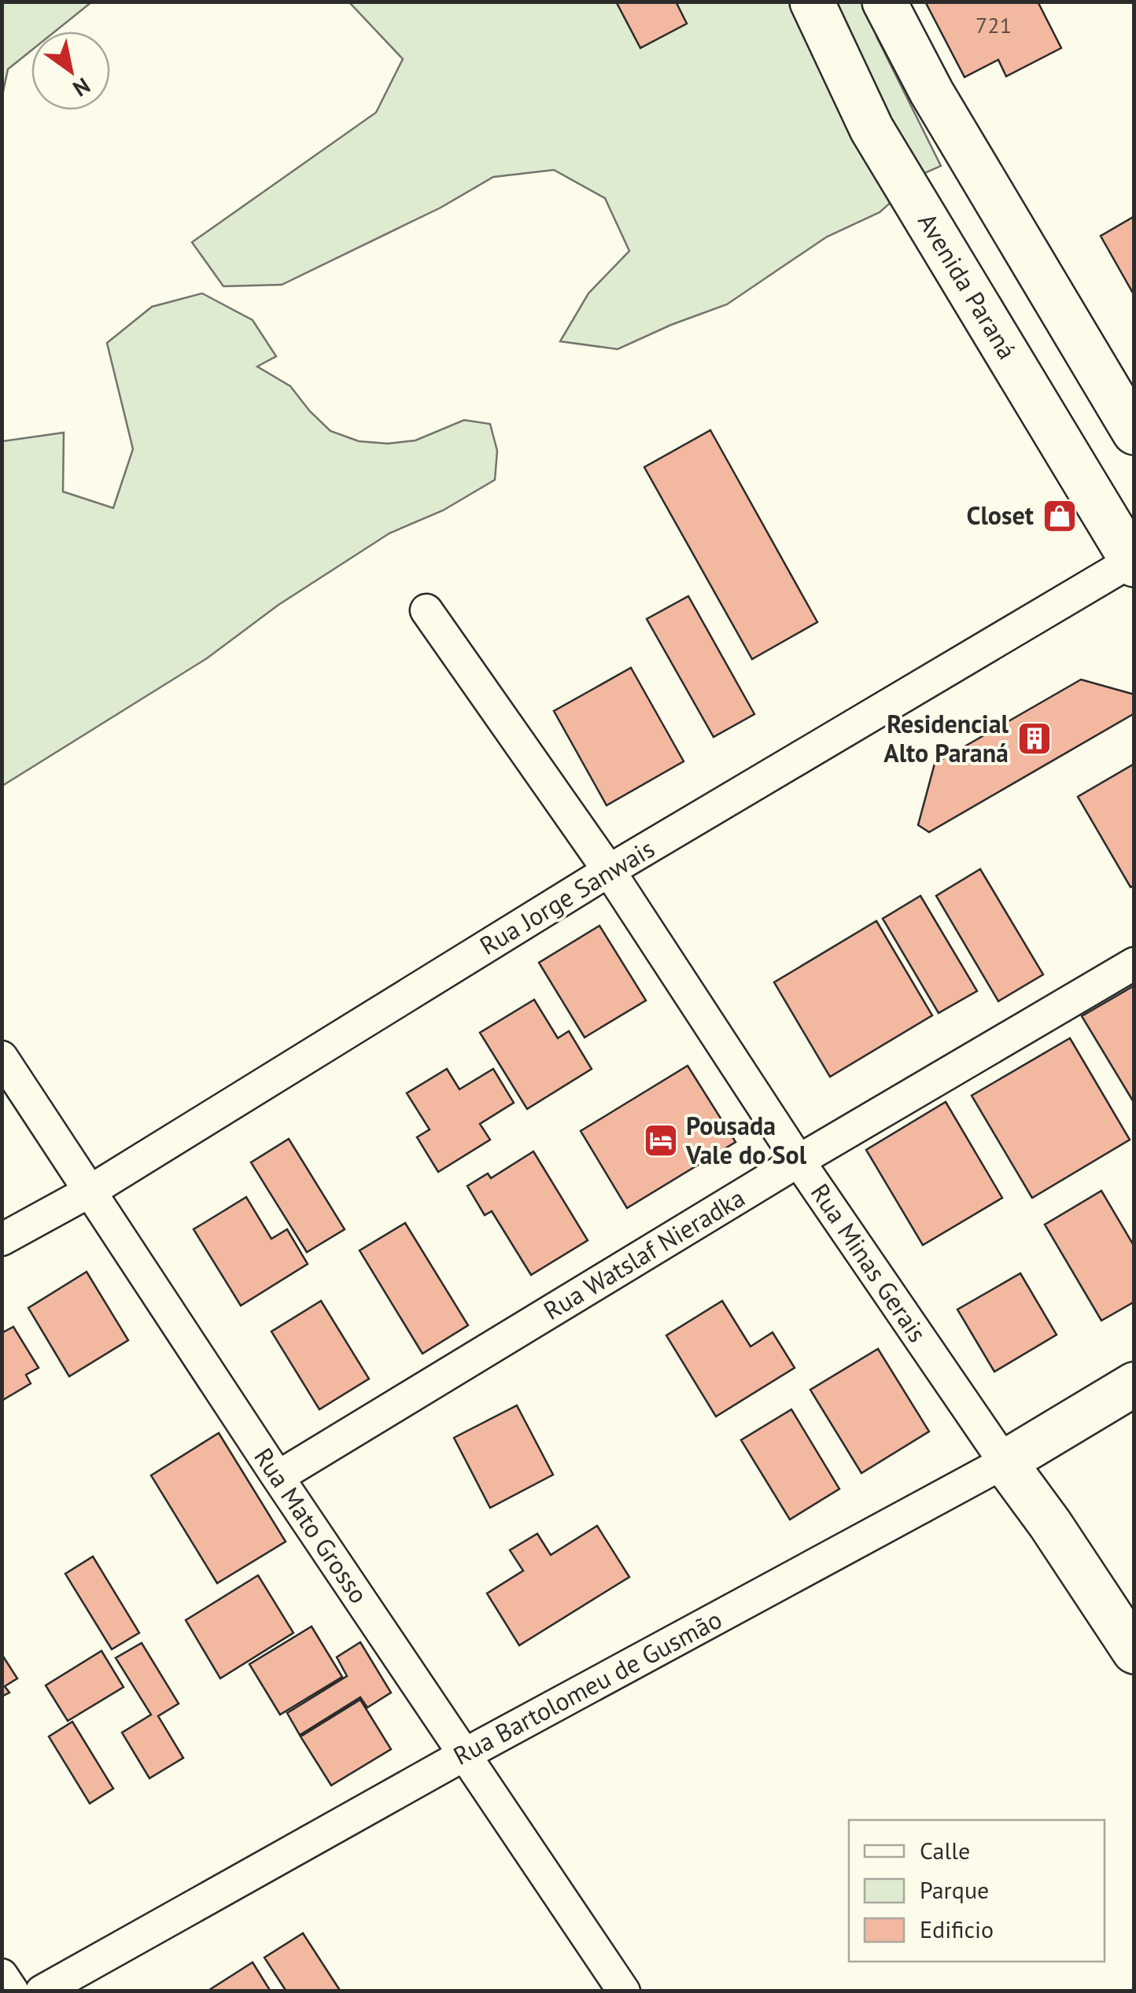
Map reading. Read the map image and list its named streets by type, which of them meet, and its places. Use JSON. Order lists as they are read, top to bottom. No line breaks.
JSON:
{"streets":{"main road":["Avenida Paraná","Rua Minas Gerais","Rua Bartolomeu de Gusmão"],"street":["Rua Jorge Sanwais","Rua Watslaf Nieradka","Rua Mato Grosso"]},"crossings":[["Avenida Paraná","Rua Jorge Sanwais"],["Rua Jorge Sanwais","Rua Minas Gerais"],["Rua Jorge Sanwais","Rua Mato Grosso"],["Rua Watslaf Nieradka","Rua Minas Gerais"],["Rua Watslaf Nieradka","Rua Mato Grosso"],["Rua Minas Gerais","Rua Bartolomeu de Gusmão"],["Rua Mato Grosso","Rua Bartolomeu de Gusmão"]],"places":{"shop":["Closet"],"building":["Residencial Alto Paraná"],"hotel":["Pousada Vale do Sol"]},"house_numbers":["721"],"legend":["Calle","Parque","Edificio"],"north":"bottom right"}
